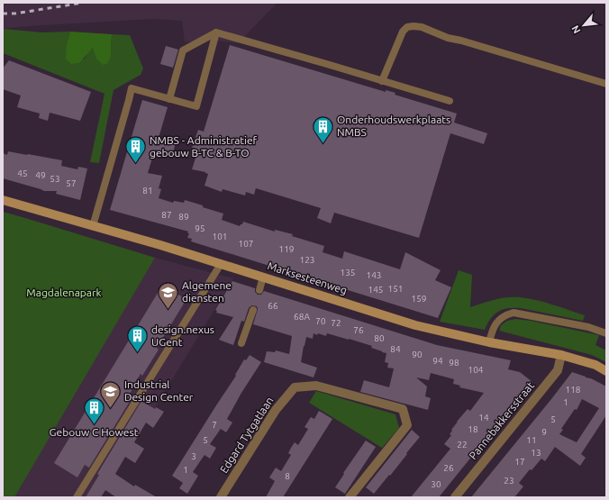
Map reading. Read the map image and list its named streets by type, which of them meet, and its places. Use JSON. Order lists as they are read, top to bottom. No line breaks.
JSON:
{"streets":{"street":["Marksesteenweg","Pannebakkersstraat","Edgard Tytgatlaan"]},"crossings":[["Marksesteenweg","Pannebakkersstraat"]],"parks":["Magdalenapark"],"places":{"building":["Onderhoudswerkplaats NMBS","NMBS - Administratief gebouw B-TC & B-TO","design.nexus UGent","Gebouw C Howest"],"school or university":["Algemene diensten","Industrial Design Center"]},"house_numbers":["45","49","53","57","81","87","89","95","101","107","119","123","135","143","151","145","159","66","68A","70","72","76","80","84","90","94","98","104","118","1","14","5","7","18","9","5","11","22","13","3","17","26","1","8","23","30"],"north":"bottom left"}
